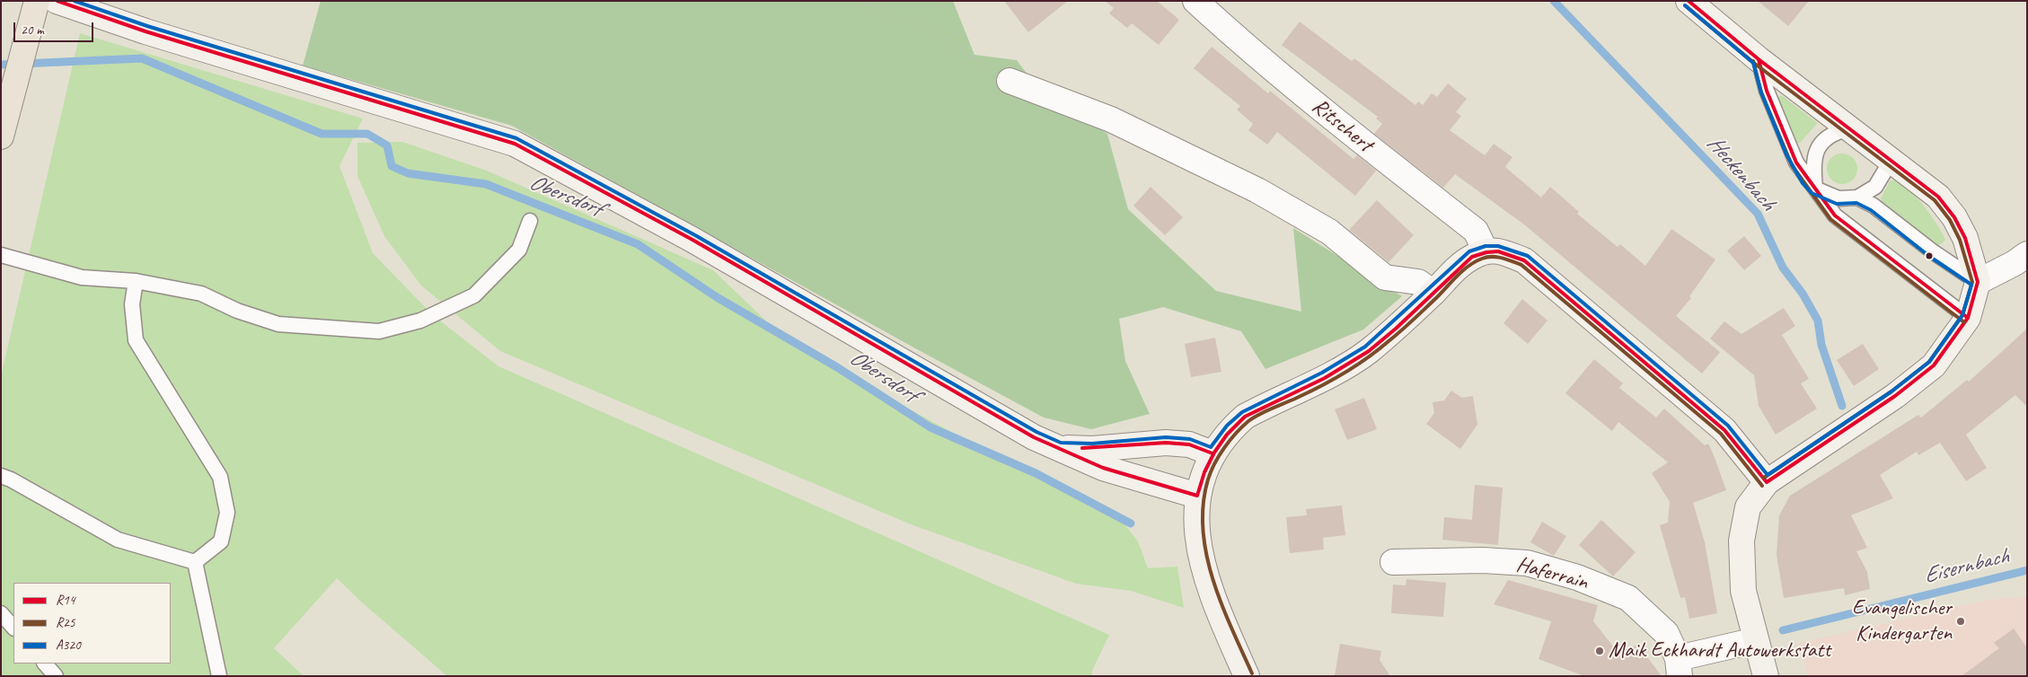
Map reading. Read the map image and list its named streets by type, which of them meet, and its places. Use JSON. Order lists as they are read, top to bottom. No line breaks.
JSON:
{"streets":{"street":["Ritschert","Haferrain"]},"water":["Heckenbach","Obersdorf","Eisernbach"],"places":["Evangelischer Kindergarten","Maik Eckhardt Autowerkstatt"],"lines":["transit line R14","transit line A320","transit line R25"],"legend":["R14","R25","A320"],"scale_bar":"20 m"}
